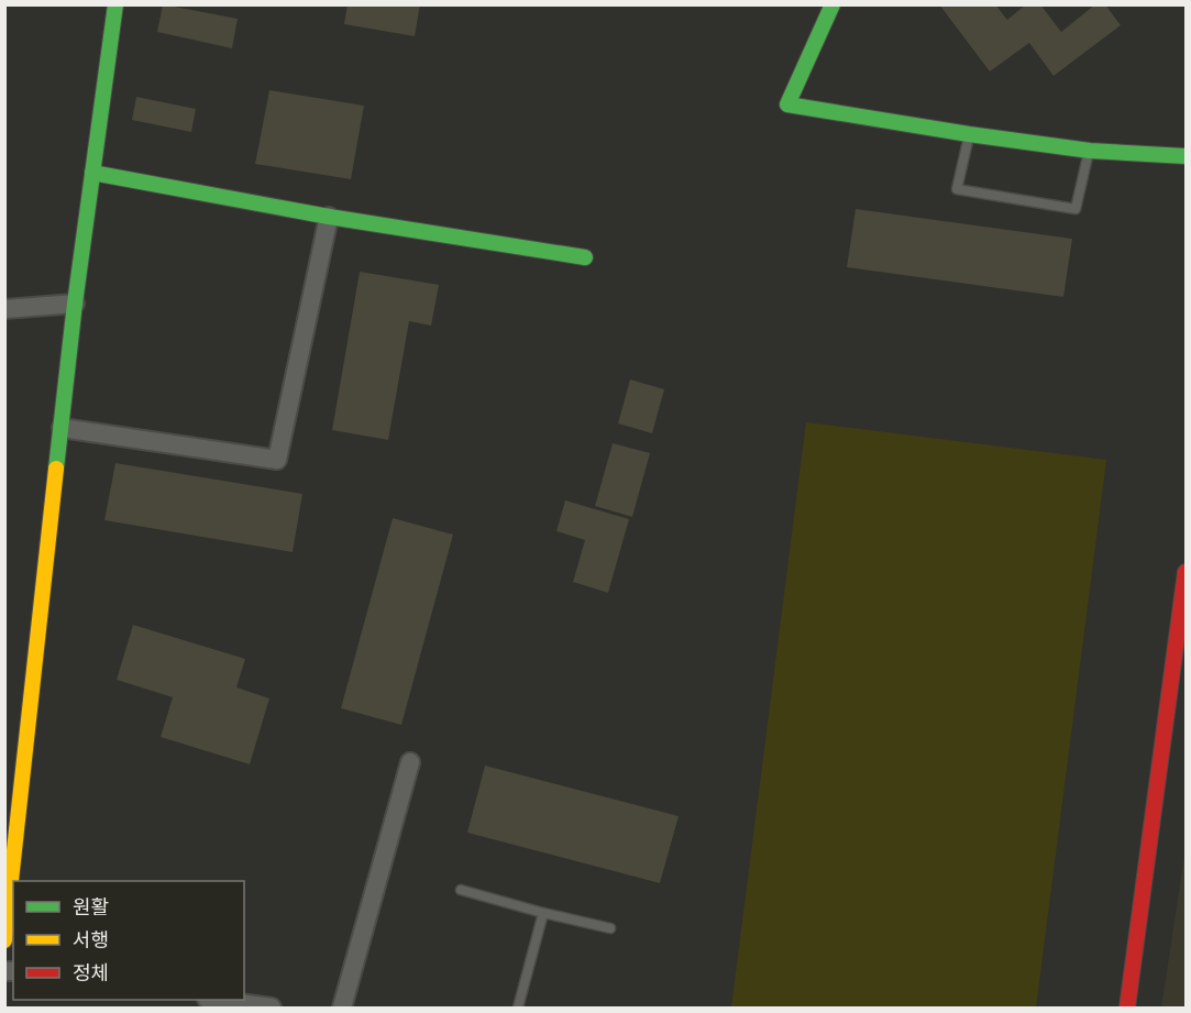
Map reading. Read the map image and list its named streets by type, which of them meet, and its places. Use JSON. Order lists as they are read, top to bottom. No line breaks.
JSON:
{"legend":["원활","서행","정체"]}
